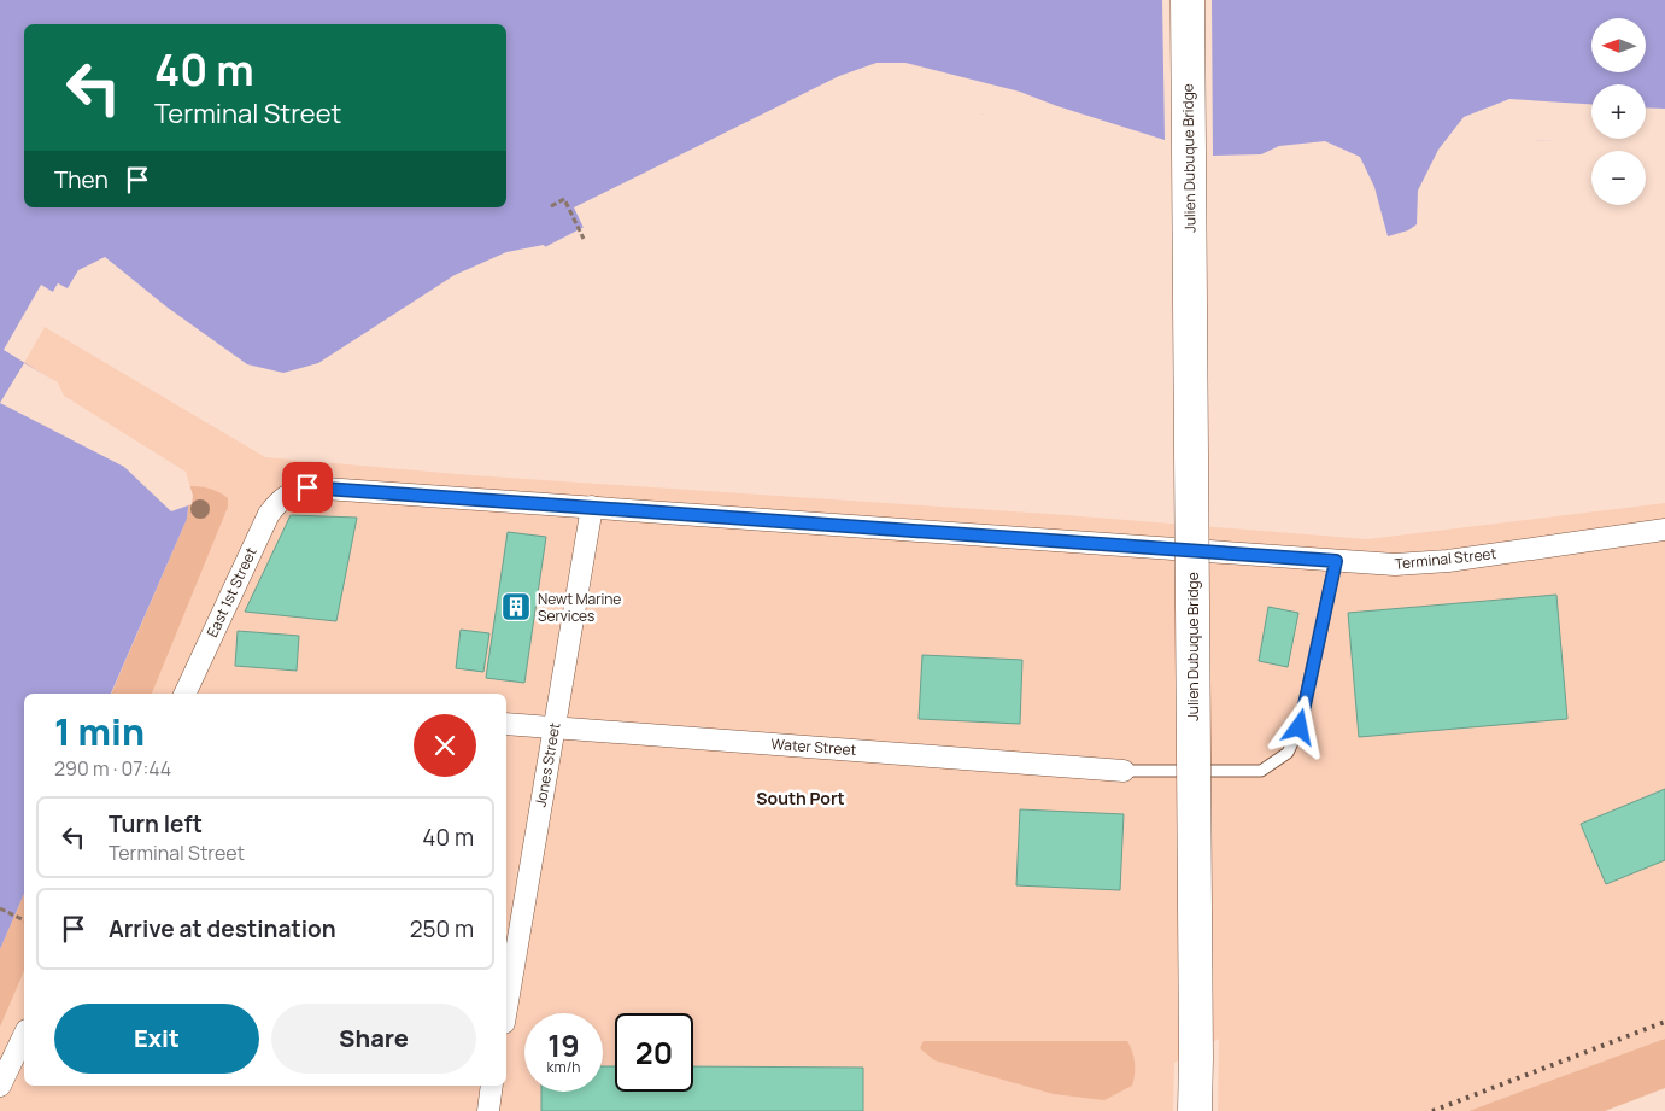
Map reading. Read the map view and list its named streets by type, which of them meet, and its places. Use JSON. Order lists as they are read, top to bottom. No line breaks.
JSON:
{"streets":{"highway":["Julien Dubuque Bridge"],"street":["Terminal Street","East 1st Street","Water Street","Jones Street"]},"crossings":[["Terminal Street","East 1st Street"],["Terminal Street","Jones Street"],["Water Street","Jones Street"]],"districts":["South Port"],"places":{"building":["Newt Marine Services"]},"north":"left","page":{"map_buttons":["+","−"],"turn":["40 m","Terminal Street"],"then":"Then","heading":["1 min","290 m · 07:44"],"list":[{"name":"Turn left","note":"Terminal Street","value":"40 m"},{"name":"Arrive at destination","value":"250 m"}],"buttons":["Exit","Share"],"speed":"19 km/h","limit":"20"}}
